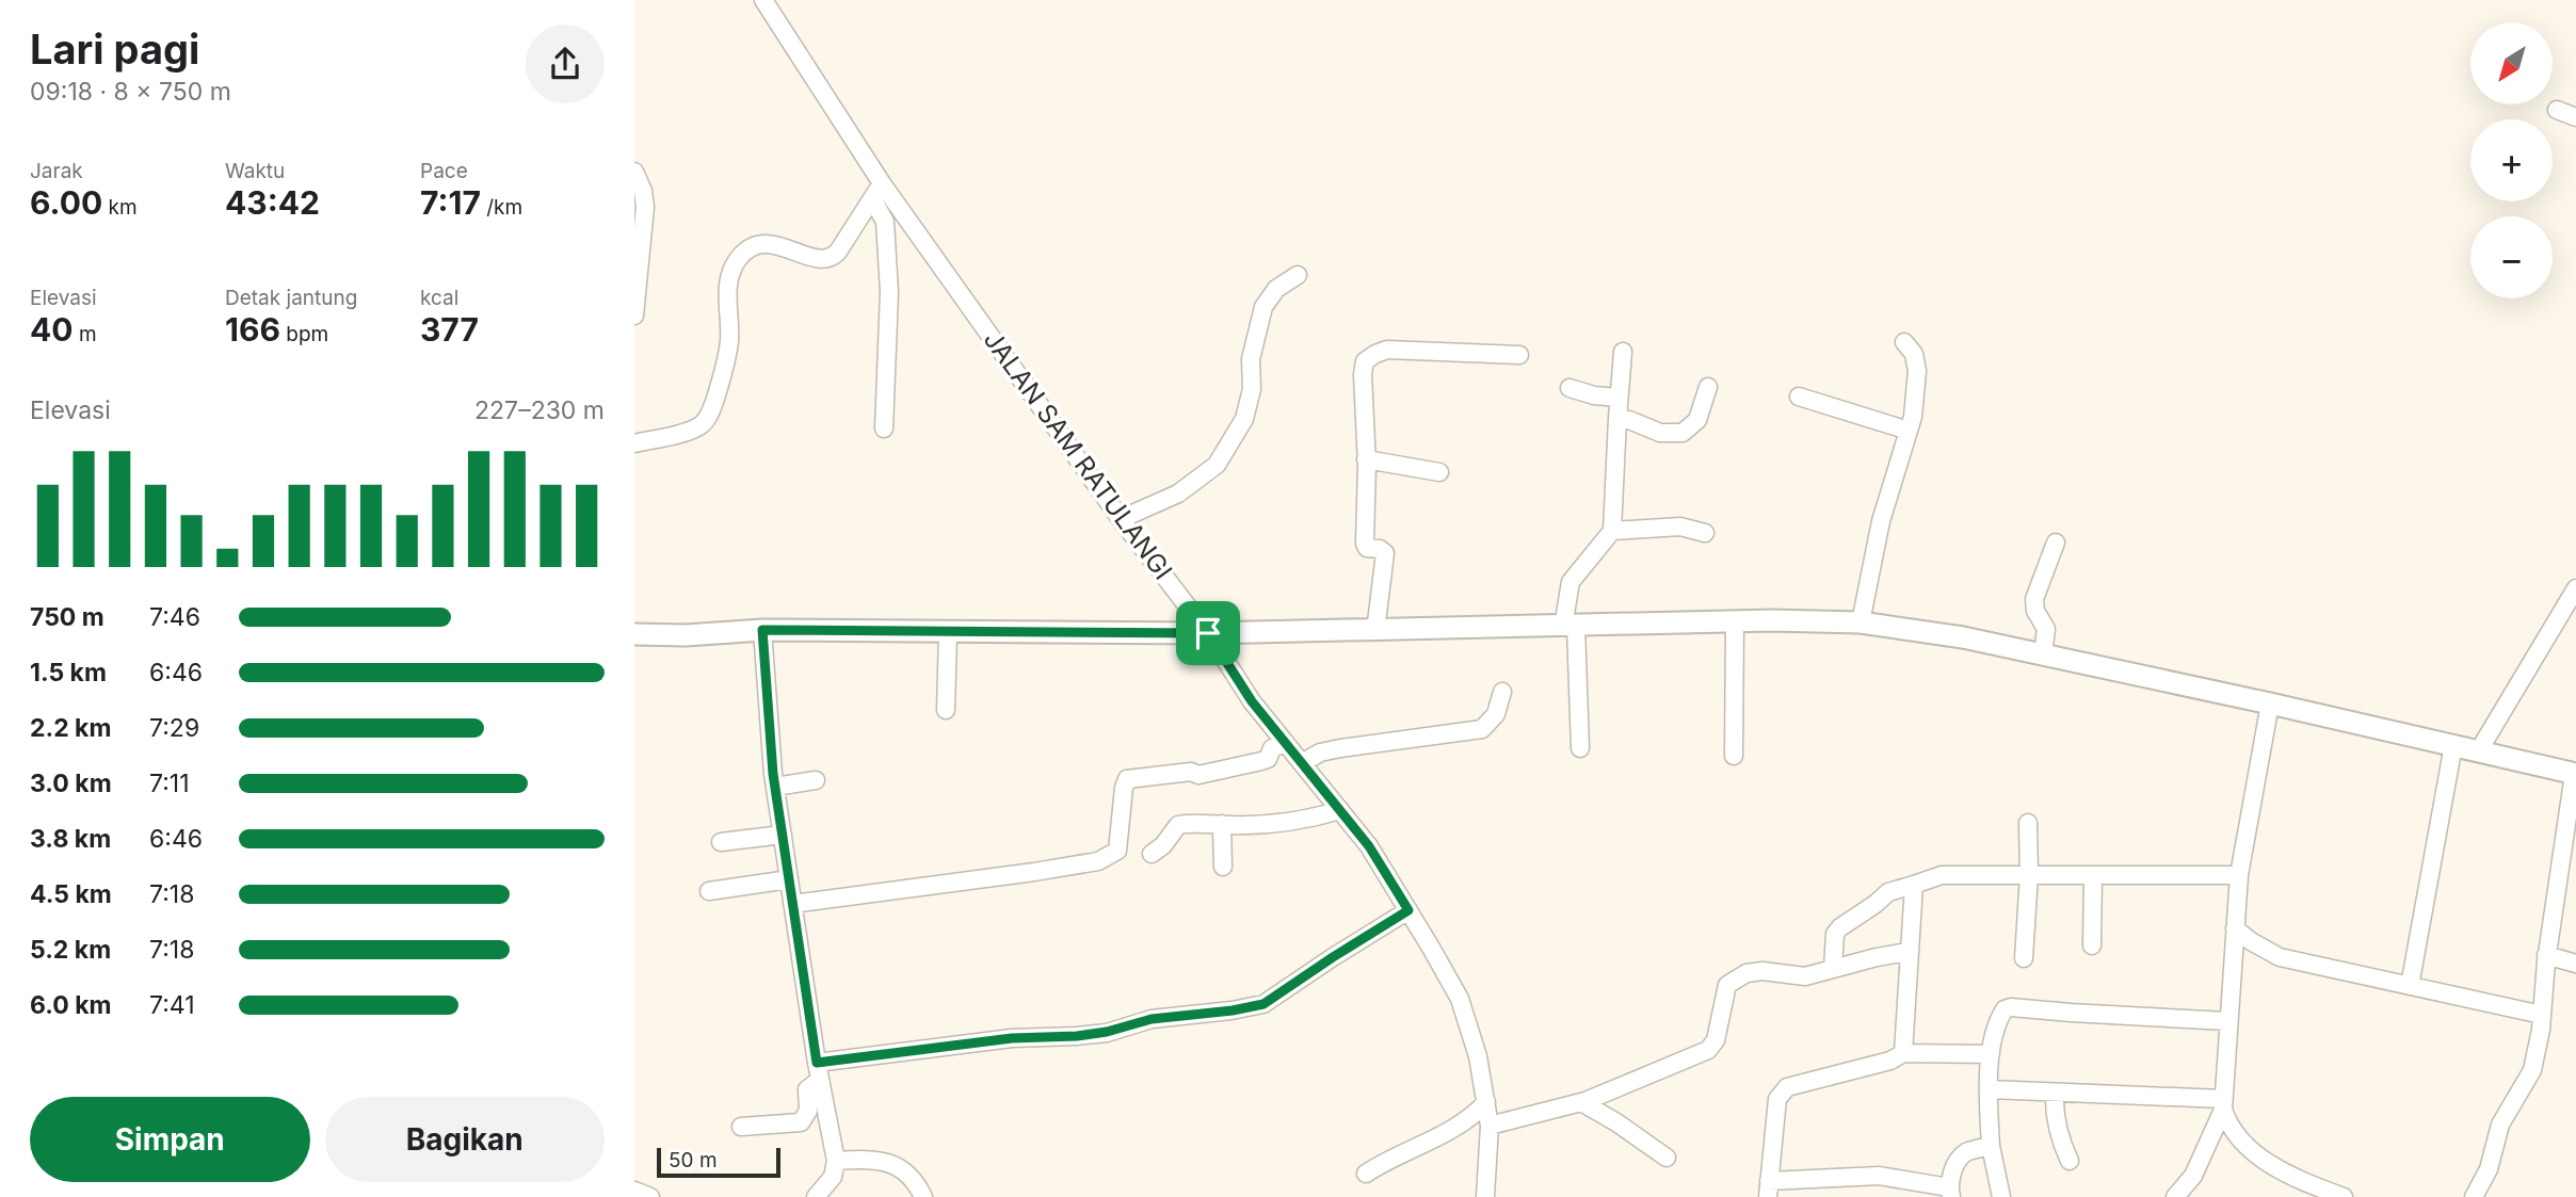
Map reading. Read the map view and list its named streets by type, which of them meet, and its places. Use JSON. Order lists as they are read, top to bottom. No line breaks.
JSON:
{"streets":{"street":["JALAN SAM RATULANGI"]},"scale_bar":"50 m","north":"bottom left","page":{"heading":["Lari pagi","09:18 · 8 × 750 m"],"map_buttons":["+","−"],"stats":[["Jarak","6.00 km"],["Waktu","43:42"],["Pace","7:17 /km"],["Elevasi","40 m"],["Detak jantung","166 bpm"],["kcal","377"]],"chart":["Elevasi","227–230 m"],"list":[{"name":"750 m","note":"7:46"},{"name":"1.5 km","note":"6:46"},{"name":"2.2 km","note":"7:29"},{"name":"3.0 km","note":"7:11"},{"name":"3.8 km","note":"6:46"},{"name":"4.5 km","note":"7:18"},{"name":"5.2 km","note":"7:18"},{"name":"6.0 km","note":"7:41"}],"buttons":["Simpan","Bagikan"],"scale":"50 m"}}
